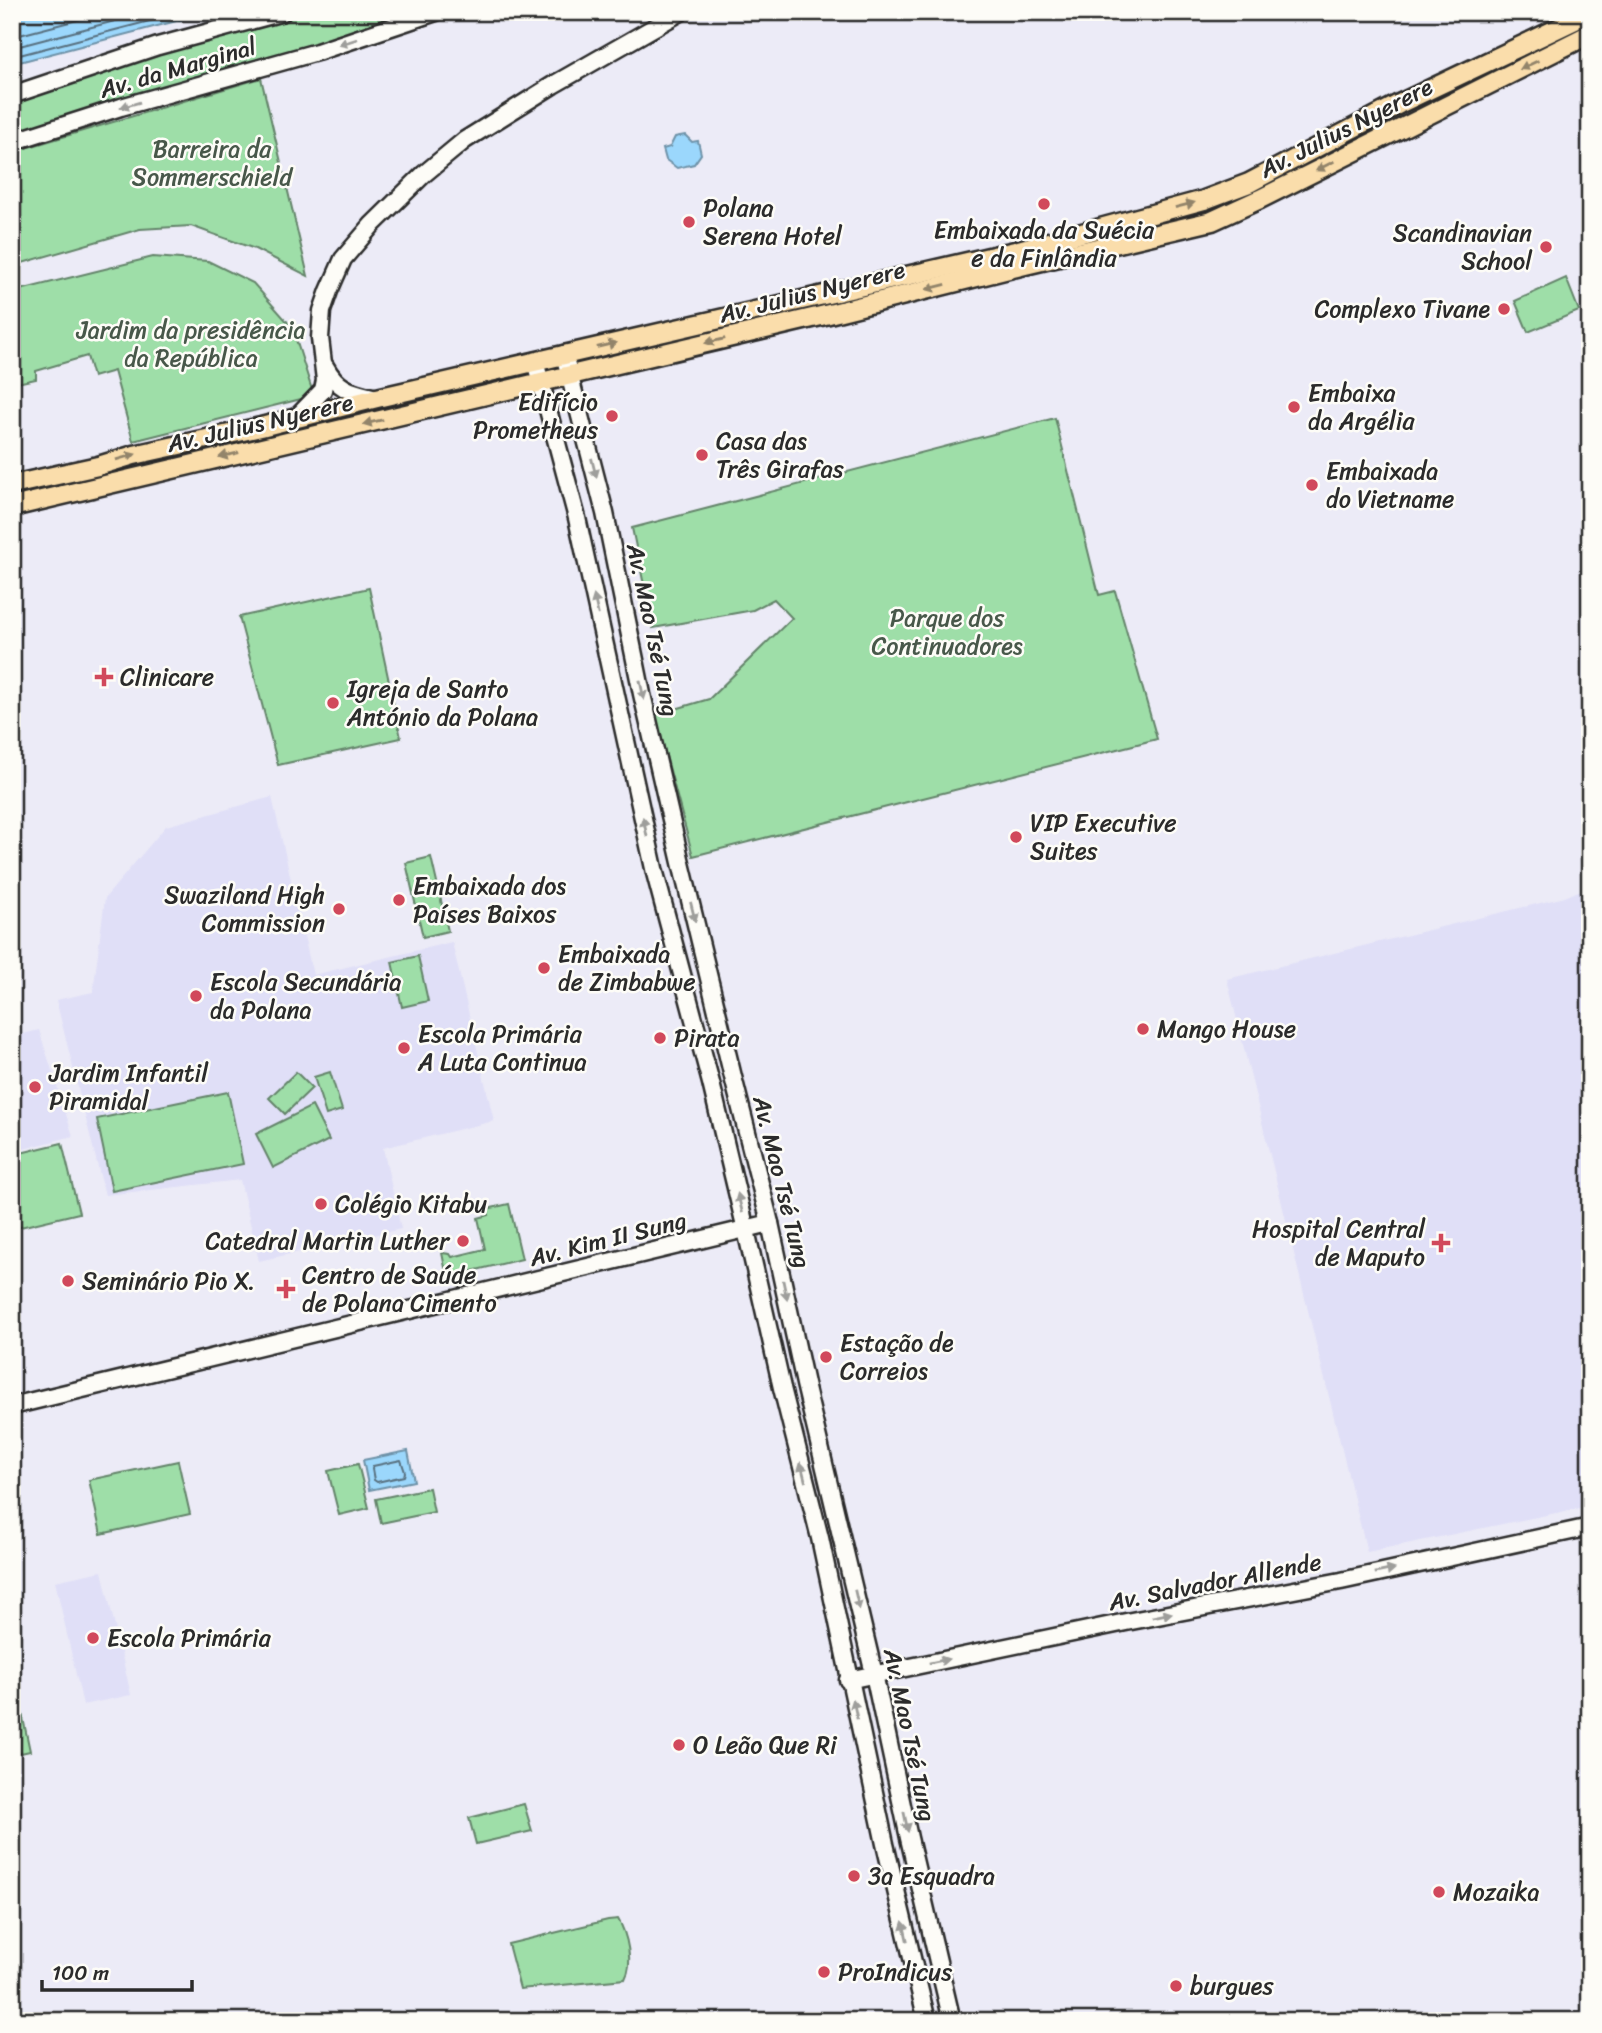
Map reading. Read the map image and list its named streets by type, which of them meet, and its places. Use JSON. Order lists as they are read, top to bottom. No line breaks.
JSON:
{"streets":{"main road":["Av. da Marginal","Av. Julius Nyerere","Av. Mao Tsé Tung","Av. Kim II Sung","Av. Salvador Allende"]},"crossings":[["Av. Julius Nyerere","Av. Mao Tsé Tung"],["Av. Mao Tsé Tung","Av. Kim II Sung"],["Av. Mao Tsé Tung","Av. Salvador Allende"]],"one_way":["Av. Salvador Allende"],"parks":["Barreira da Sommerschield","Jardim da presidência da República","Parque dos Continuadores"],"places":{"other":["Embaixada da Suécia e da Finlândia","Polana Serena Hotel","Scandinavian School","Complexo Tivane","Embaixa da Argélia","Edifício Prometheus","Casa das Três Girafas","Embaixada do Vietname","Igreja de Santo António da Polana","VIP Executive Suites","Embaixada dos Países Baixos","Swaziland High Commission","Embaixada de Zimbabwe","Escola Secundária da Polana","Mango House","Pirata","Escola Primária A Luta Continua","Jardim Infantil Piramidal","Colégio Kitabu","Catedral Martin Luther","Seminário Pio X.","Estação de Correios","Escola Primária","O Leão Que Ri","3a Esquadra","Mozaika","ProIndicus","burgues"],"health":["Clinicare","Hospital Central de Maputo","Centro de Saúde de Polana Cimento"]},"scale_bar":"100 m"}
